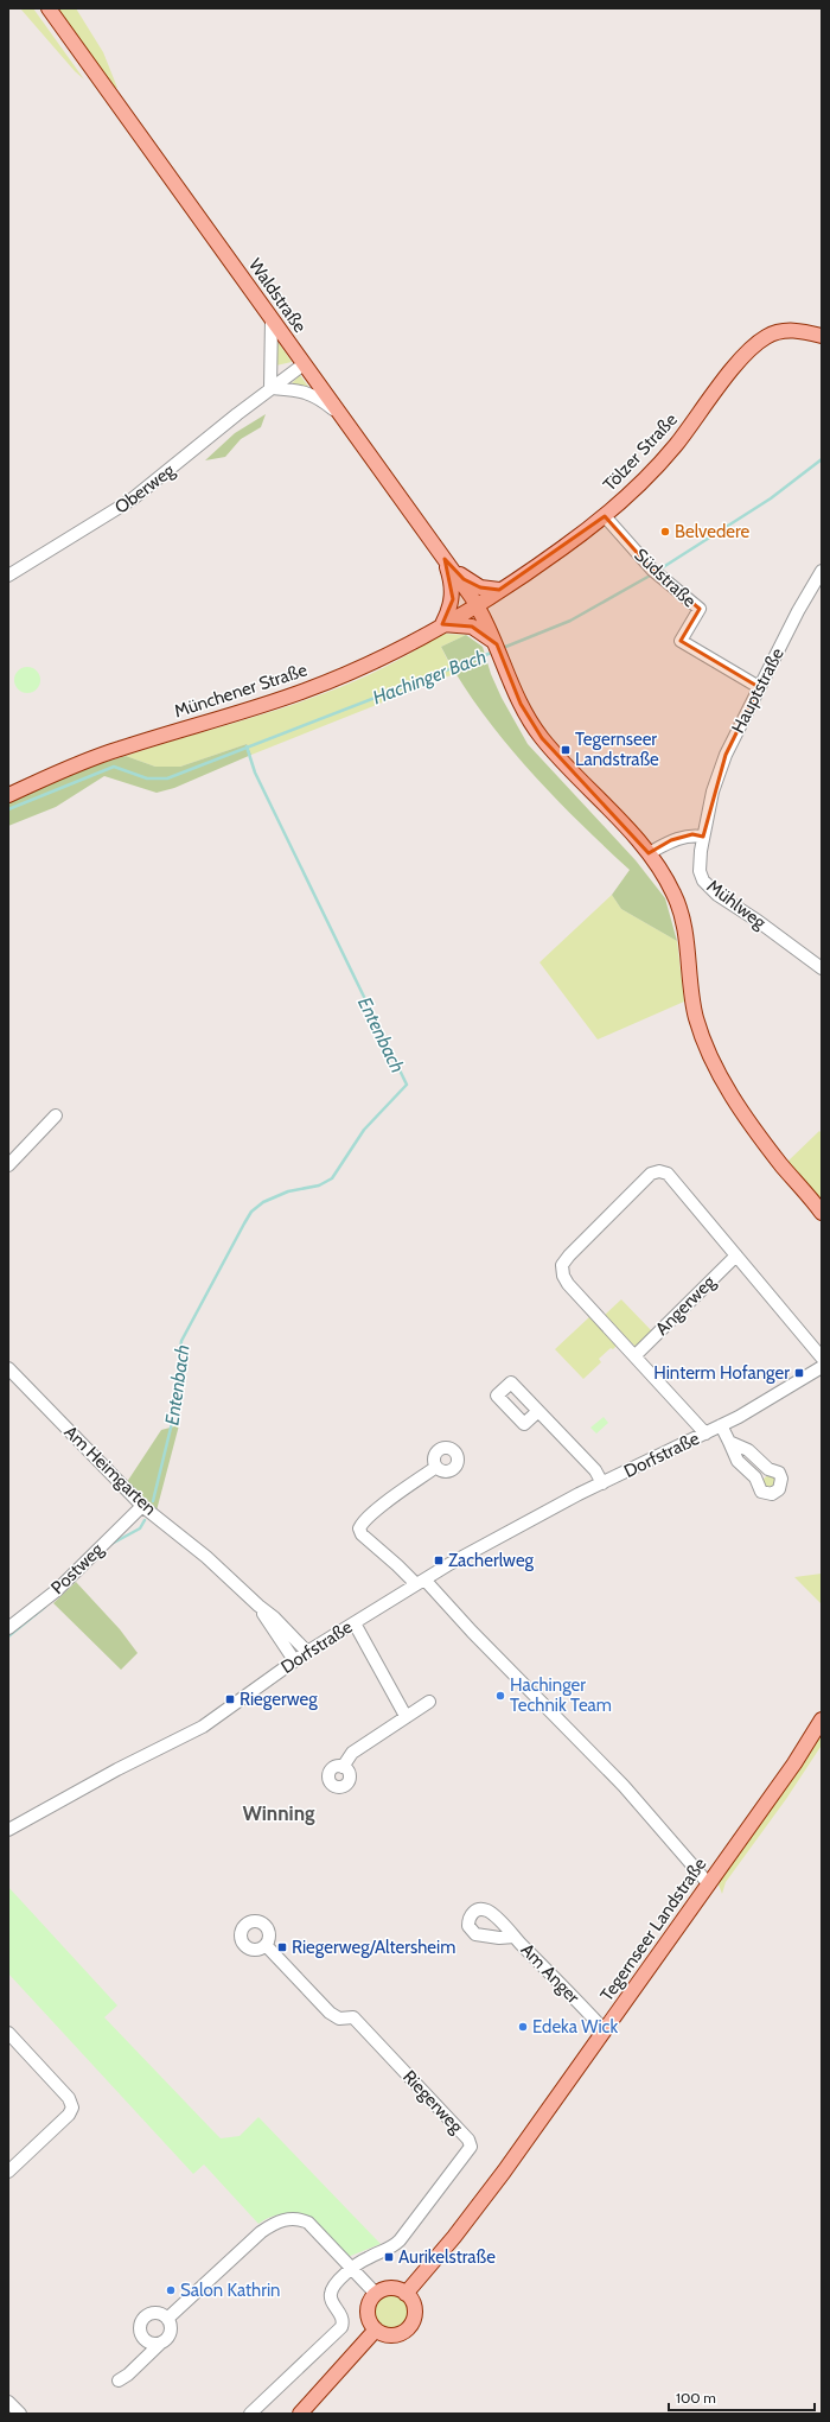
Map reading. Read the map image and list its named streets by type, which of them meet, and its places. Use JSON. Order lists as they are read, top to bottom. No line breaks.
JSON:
{"streets":{"main road":["Waldstraße","Tölzer Straße","Münchener Straße","Tegernseer Landstraße"],"street":["Oberweg","Südstraße","Hauptstraße","Mühlweg","Angerweg","Dorfstraße","Am Heimgarten","Postweg","Am Anger","Riegerweg"]},"crossings":[["Waldstraße","Tölzer Straße"],["Waldstraße","Oberweg"],["Waldstraße","Münchener Straße"],["Tölzer Straße","Südstraße"],["Tölzer Straße","Münchener Straße"],["Südstraße","Hauptstraße"],["Hauptstraße","Mühlweg"],["Dorfstraße","Am Heimgarten"],["Am Heimgarten","Postweg"],["Tegernseer Landstraße","Am Anger"]],"districts":["Winning"],"water":["Hachinger Bach","Entenbach"],"places":{"other":["Belvedere","Hachinger Technik Team","Edeka Wick","Salon Kathrin"],"transit":["Tegernseer Landstraße","Hinterm Hofanger","Zacherlweg","Riegerweg","Riegerweg/Altersheim","Aurikelstraße"]},"scale_bar":"100 m"}
